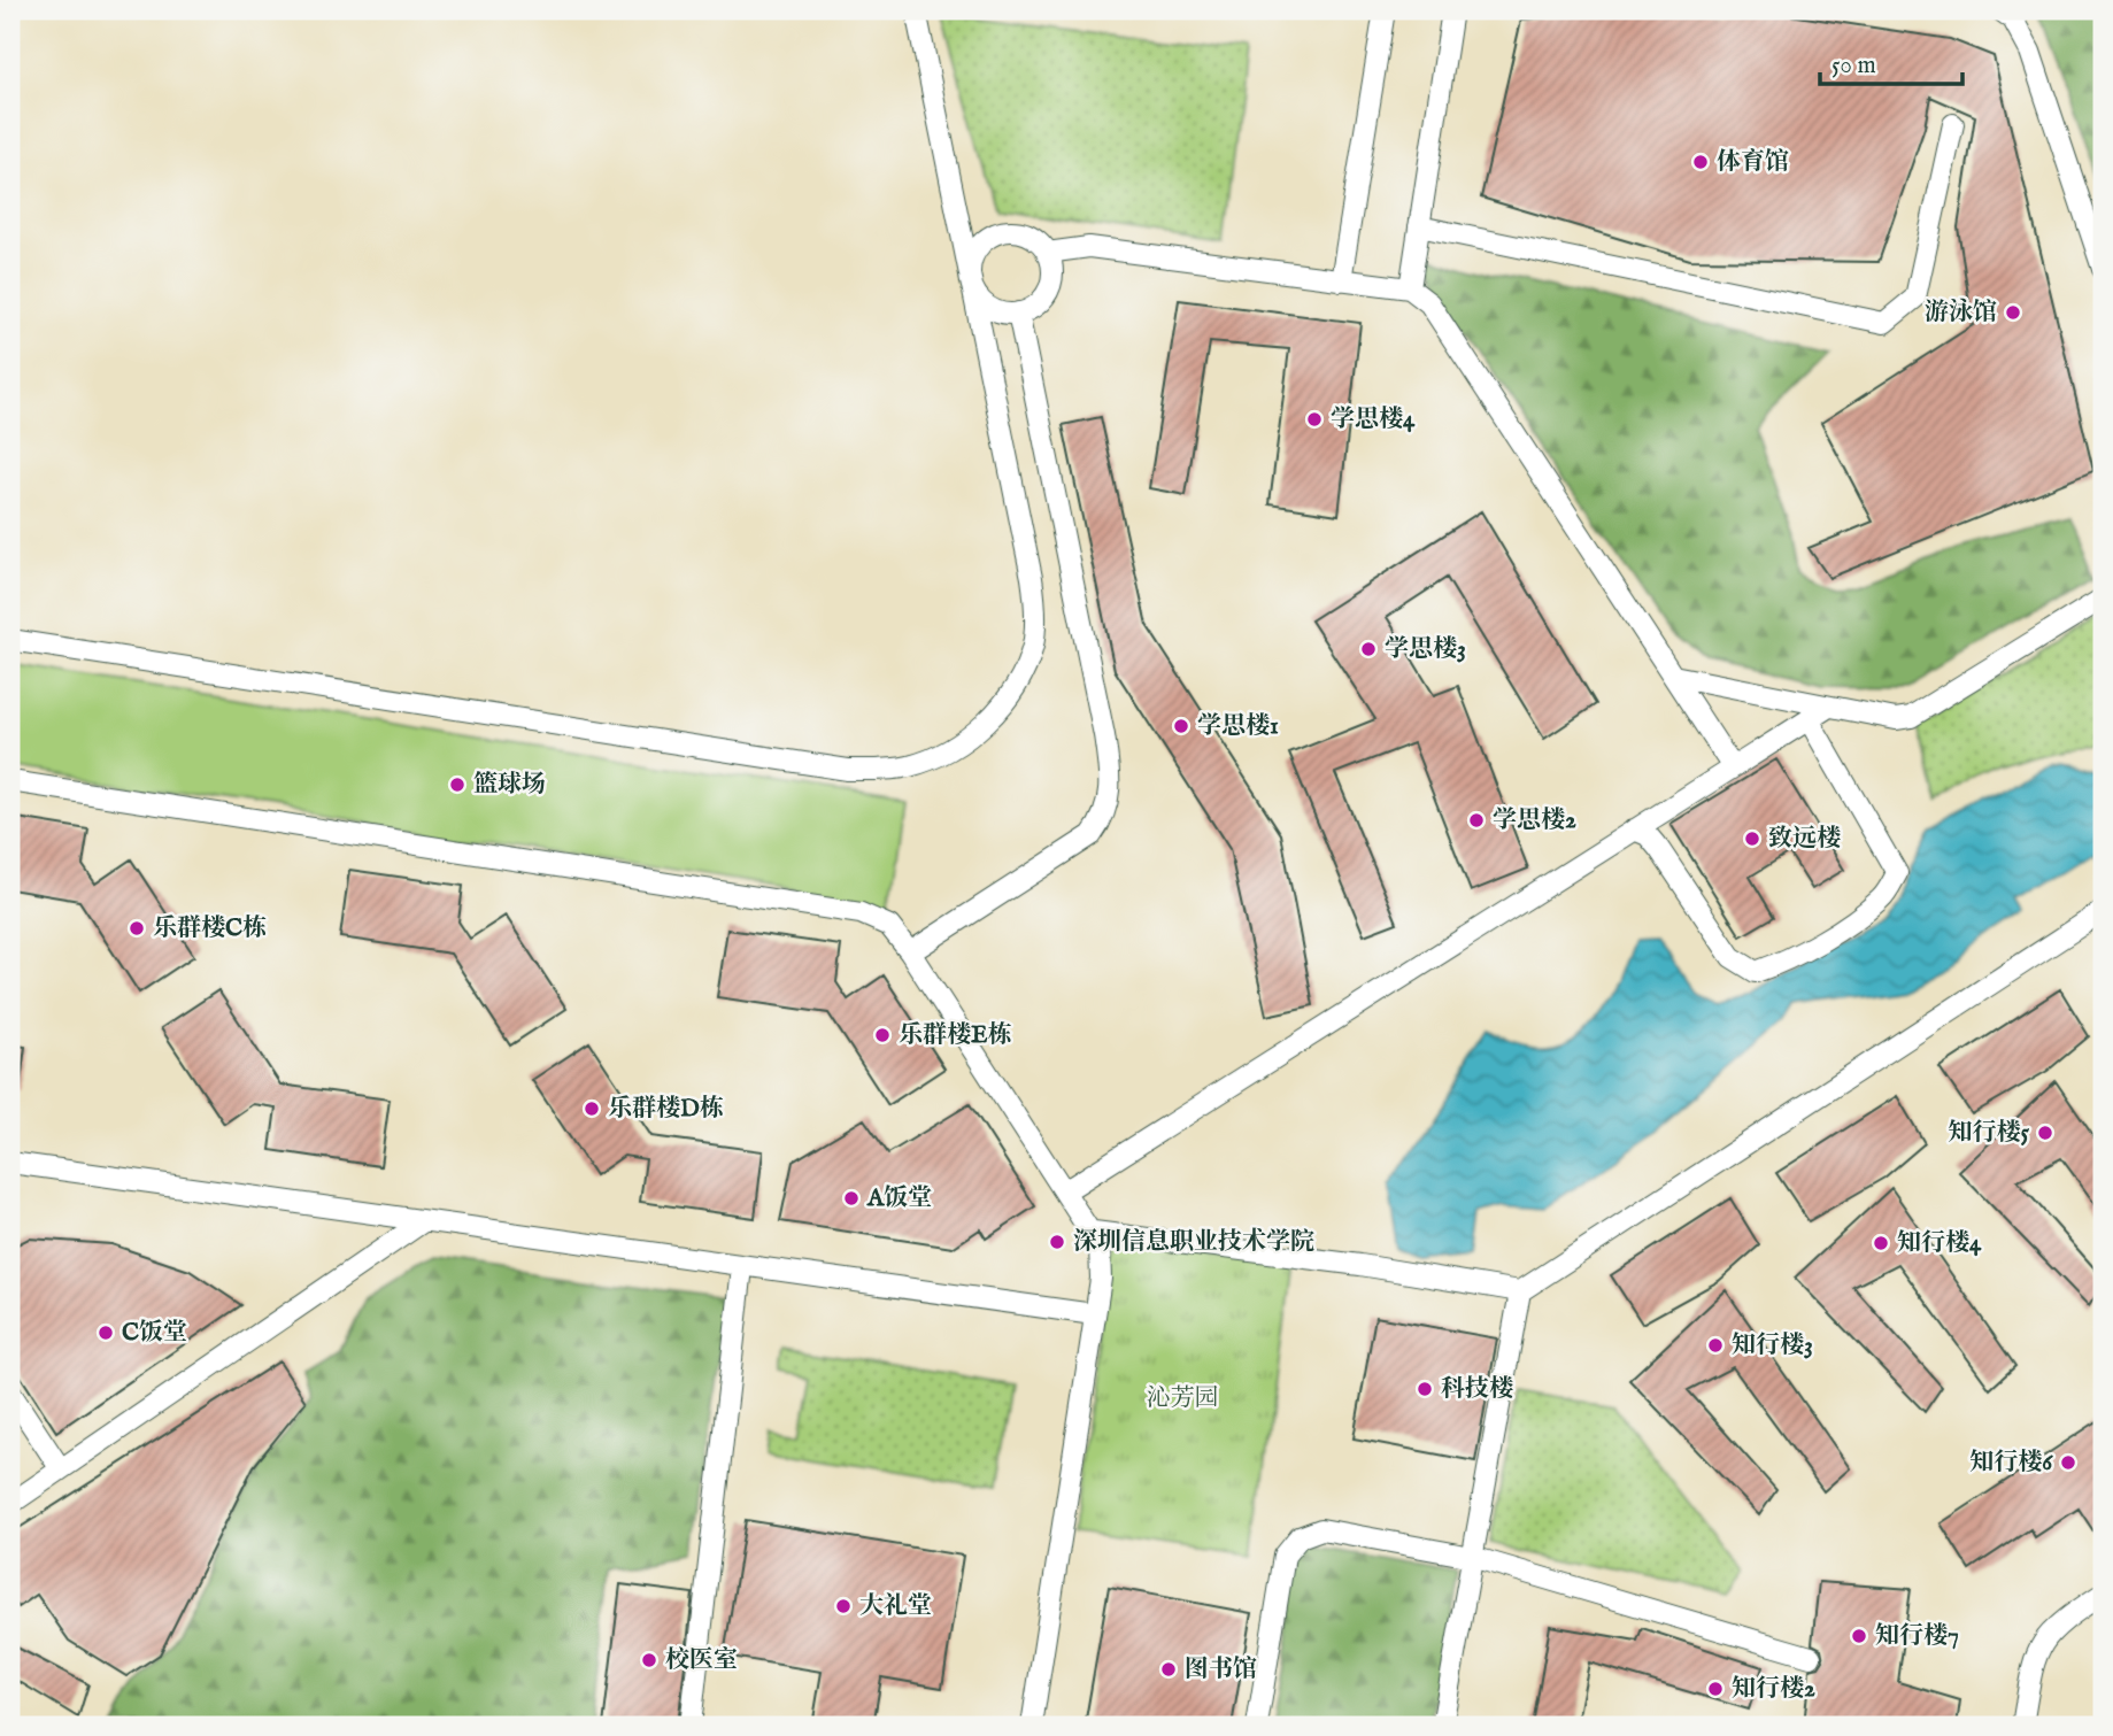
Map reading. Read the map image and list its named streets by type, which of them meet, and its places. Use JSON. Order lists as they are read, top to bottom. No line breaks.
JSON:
{"parks":["沁芳园"],"places":["体育馆","游泳馆","学思楼4","学思楼3","学思楼1","篮球场","学思楼2","致远楼","乐群楼C栋","乐群楼E栋","乐群楼D栋","知行楼5","A饭堂","深圳信息职业技术学院","知行楼4","C饭堂","知行楼3","科技楼","知行楼6","大礼堂","知行楼7","校医室","图书馆","知行楼2"],"scale_bar":"50 m"}
